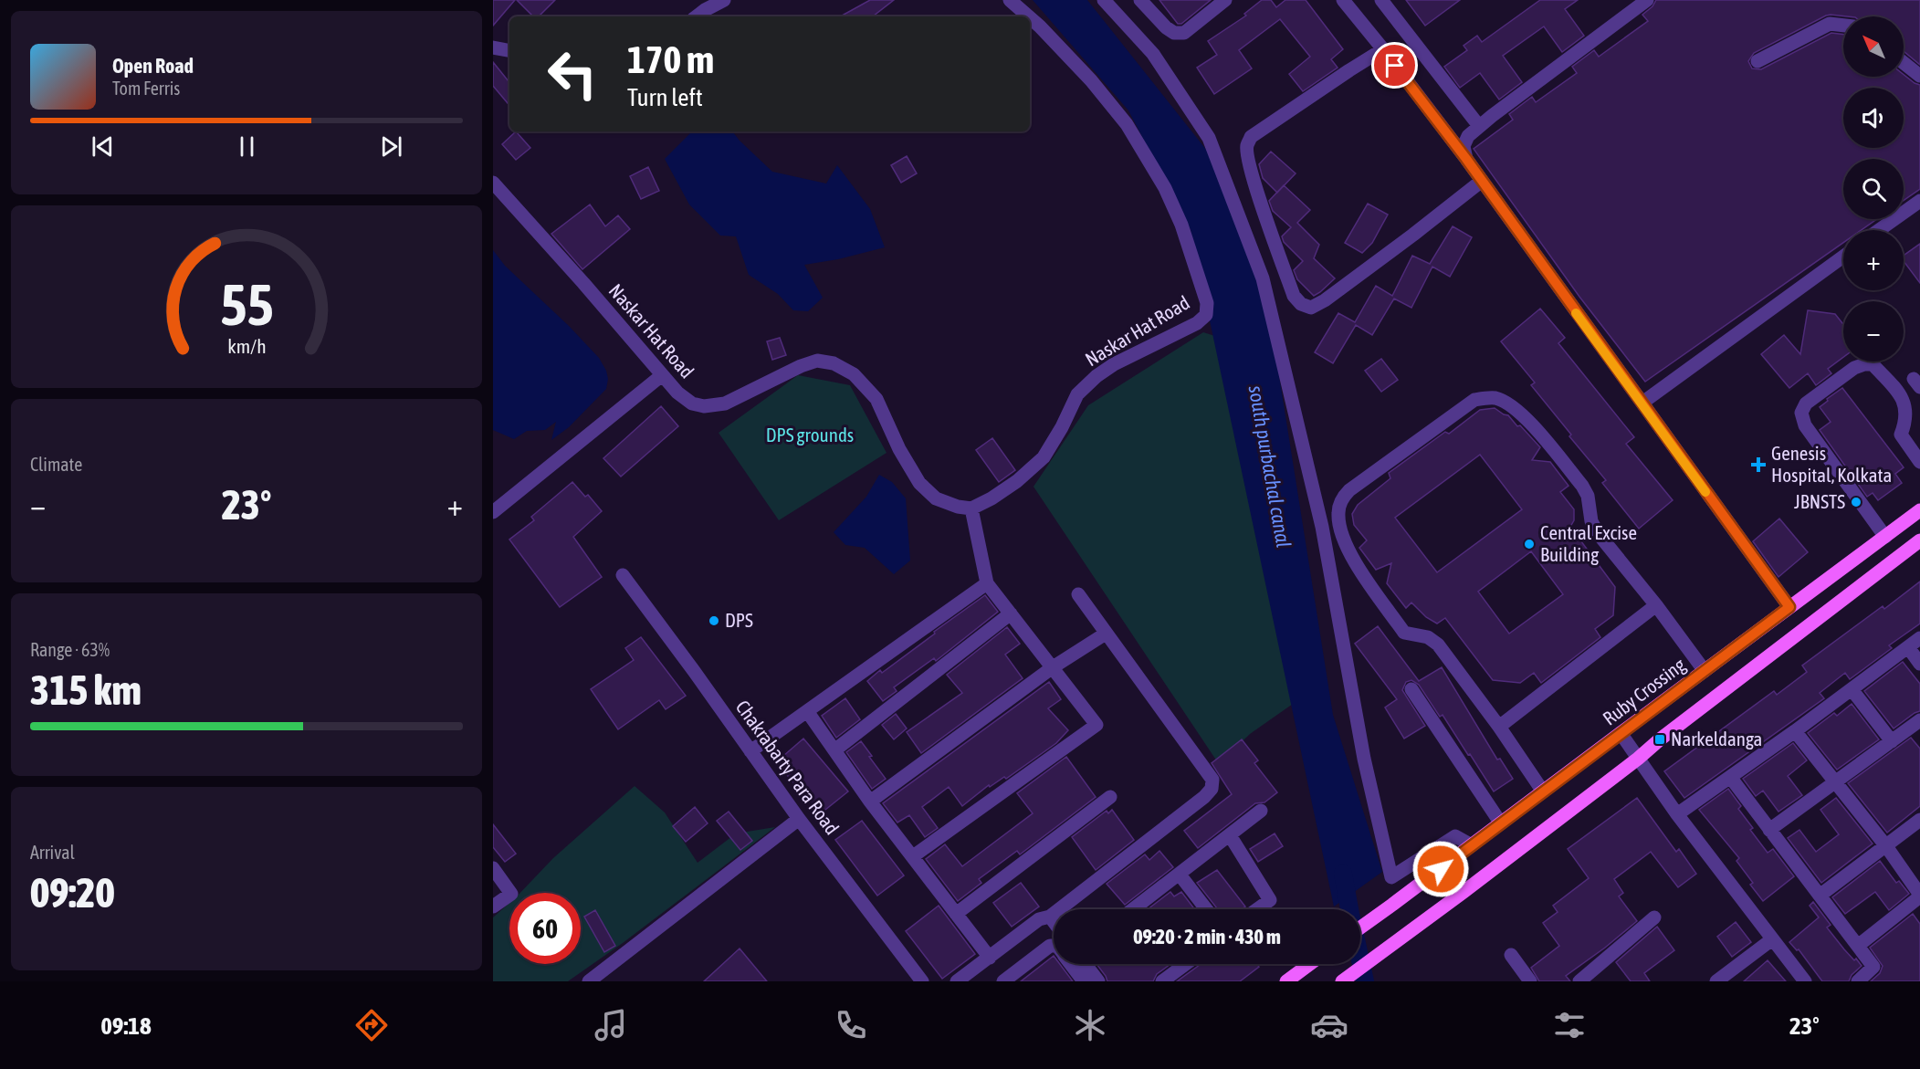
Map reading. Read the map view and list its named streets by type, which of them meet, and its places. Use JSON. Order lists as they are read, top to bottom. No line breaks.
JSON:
{"streets":{"main road":["Ruby Crossing"],"street":["Naskar Hat Road","Chakrabarty Para Road"]},"water":["south purbachal canal"],"parks":["DPS grounds"],"places":{"health":["Genesis Hospital, Kolkata"],"other":["JBNSTS","Central Excise Building","DPS"],"transit":["Narkeldanga"]},"north":"top left","page":{"map_buttons":["+","−"],"turn":["170 m","Turn left"],"song":["Open Road","Tom Ferris"],"tile":["Climate",["Range · 63%","315 km"],["Arrival","09:20"]],"heat":["−","23°","+"],"limit":"60","trip":"09:20 · 2 min · 430 m","tabs":["09:18","23°"],"gauge":["55","km/h"]}}
